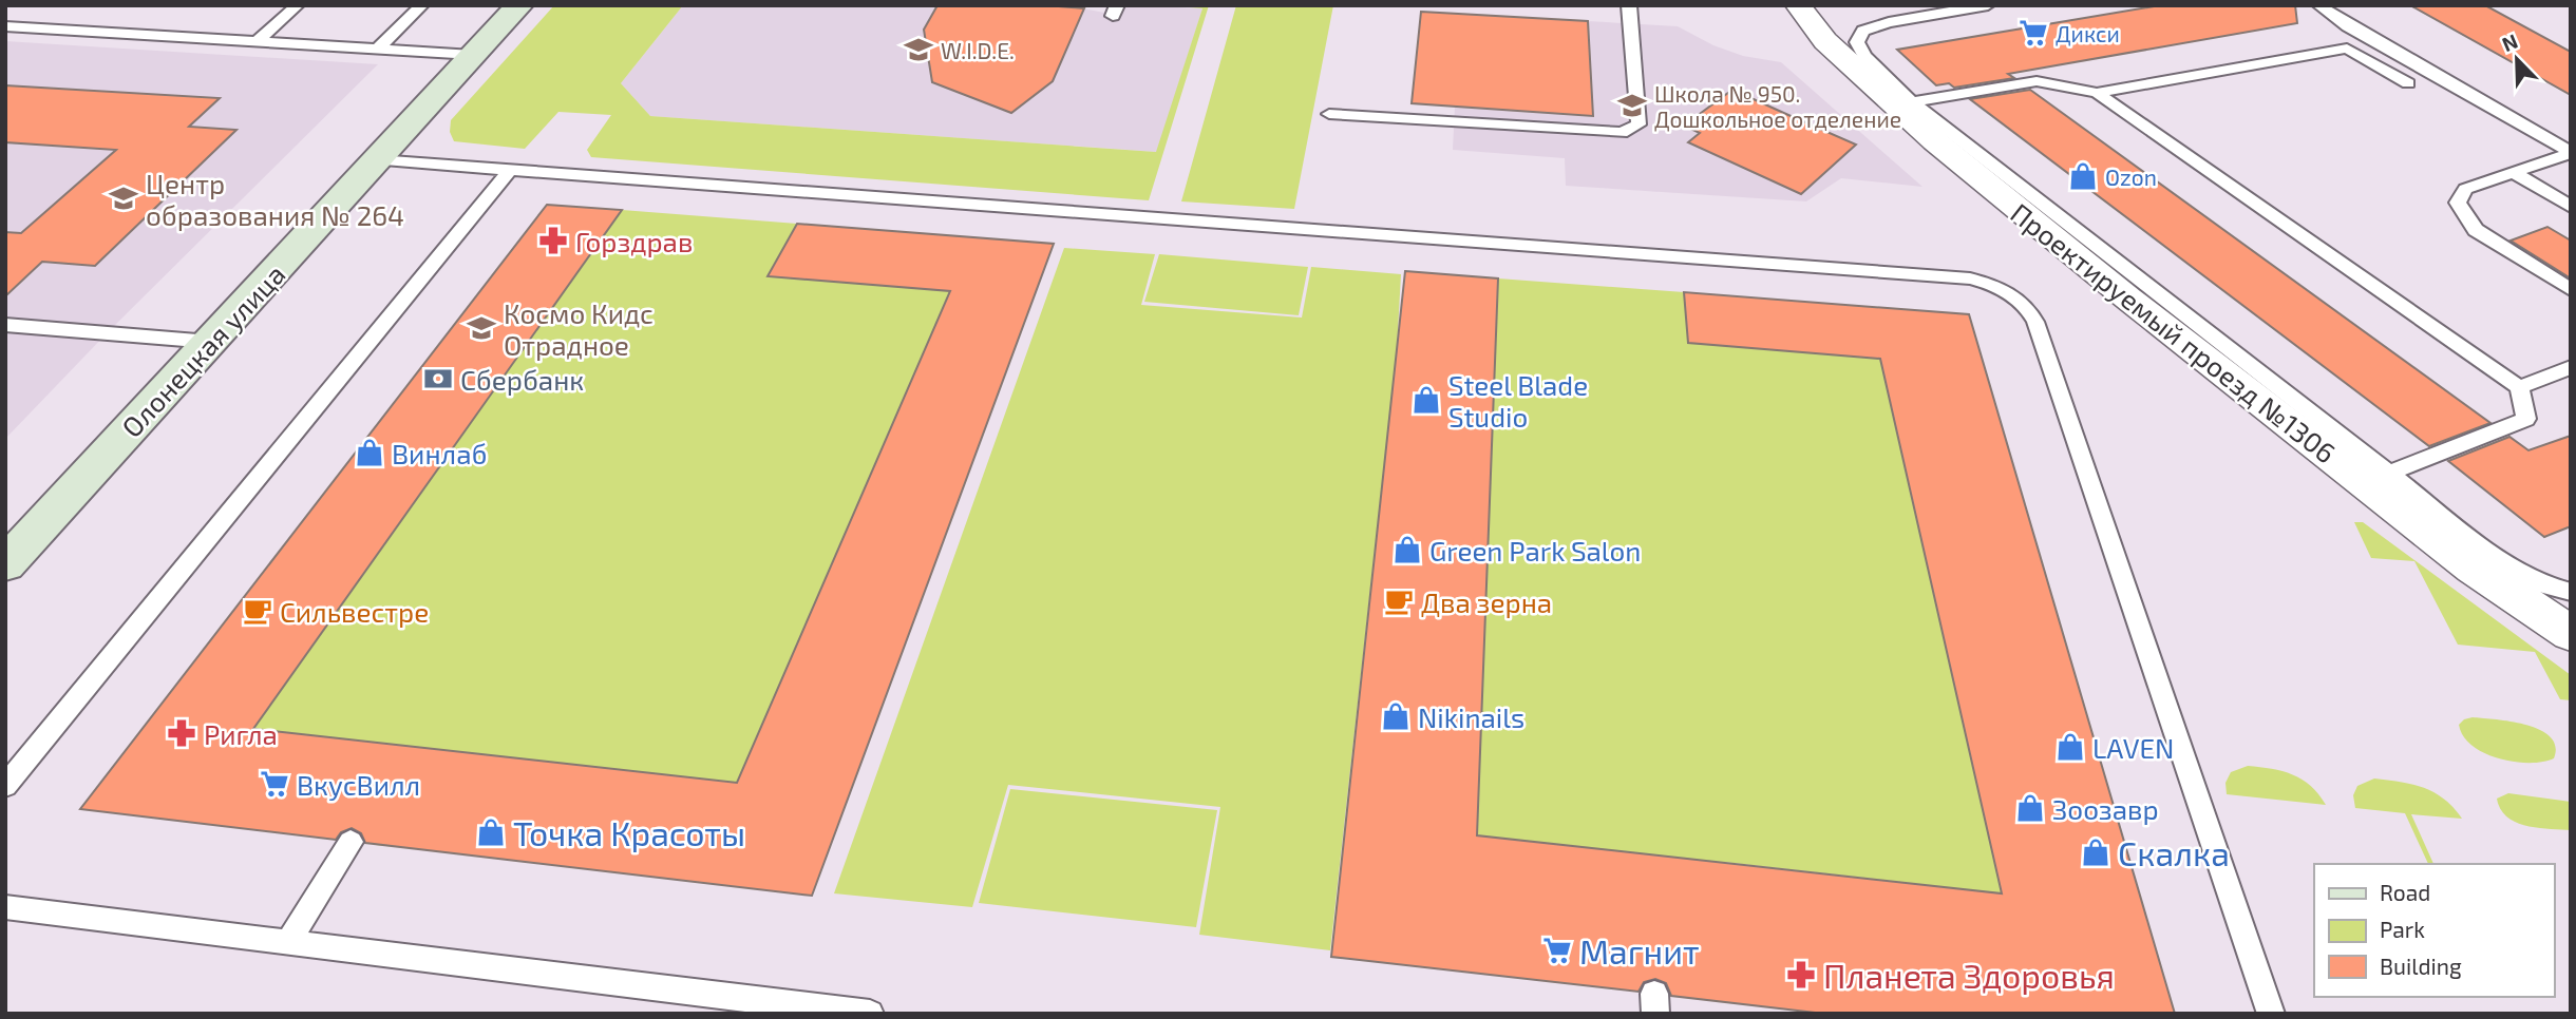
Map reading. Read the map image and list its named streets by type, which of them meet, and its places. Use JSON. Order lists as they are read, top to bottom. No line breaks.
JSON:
{"streets":{"street":["Проектируемый проезд №1306","Олонецкая улица"]},"places":{"supermarket":["Дикси","ВкусВилл","Магнит"],"school or university":["W.I.D.E.","Школа № 950. Дошкольное отделение","Центр образования № 264","Космо Кидс Отрадное"],"shop":["Ozon","Steel Blade Studio","Винлаб","Green Park Salon","Nikinails","LAVEN","Зоозавр","Точка Красоты","Скалка"],"pharmacy":["Горздрав","Ригла","Планета Здоровья"],"bank":["Сбербанк"],"cafe":["Два зерна","Сильвестре"]},"legend":["Road","Park","Building"],"north":"top left"}
